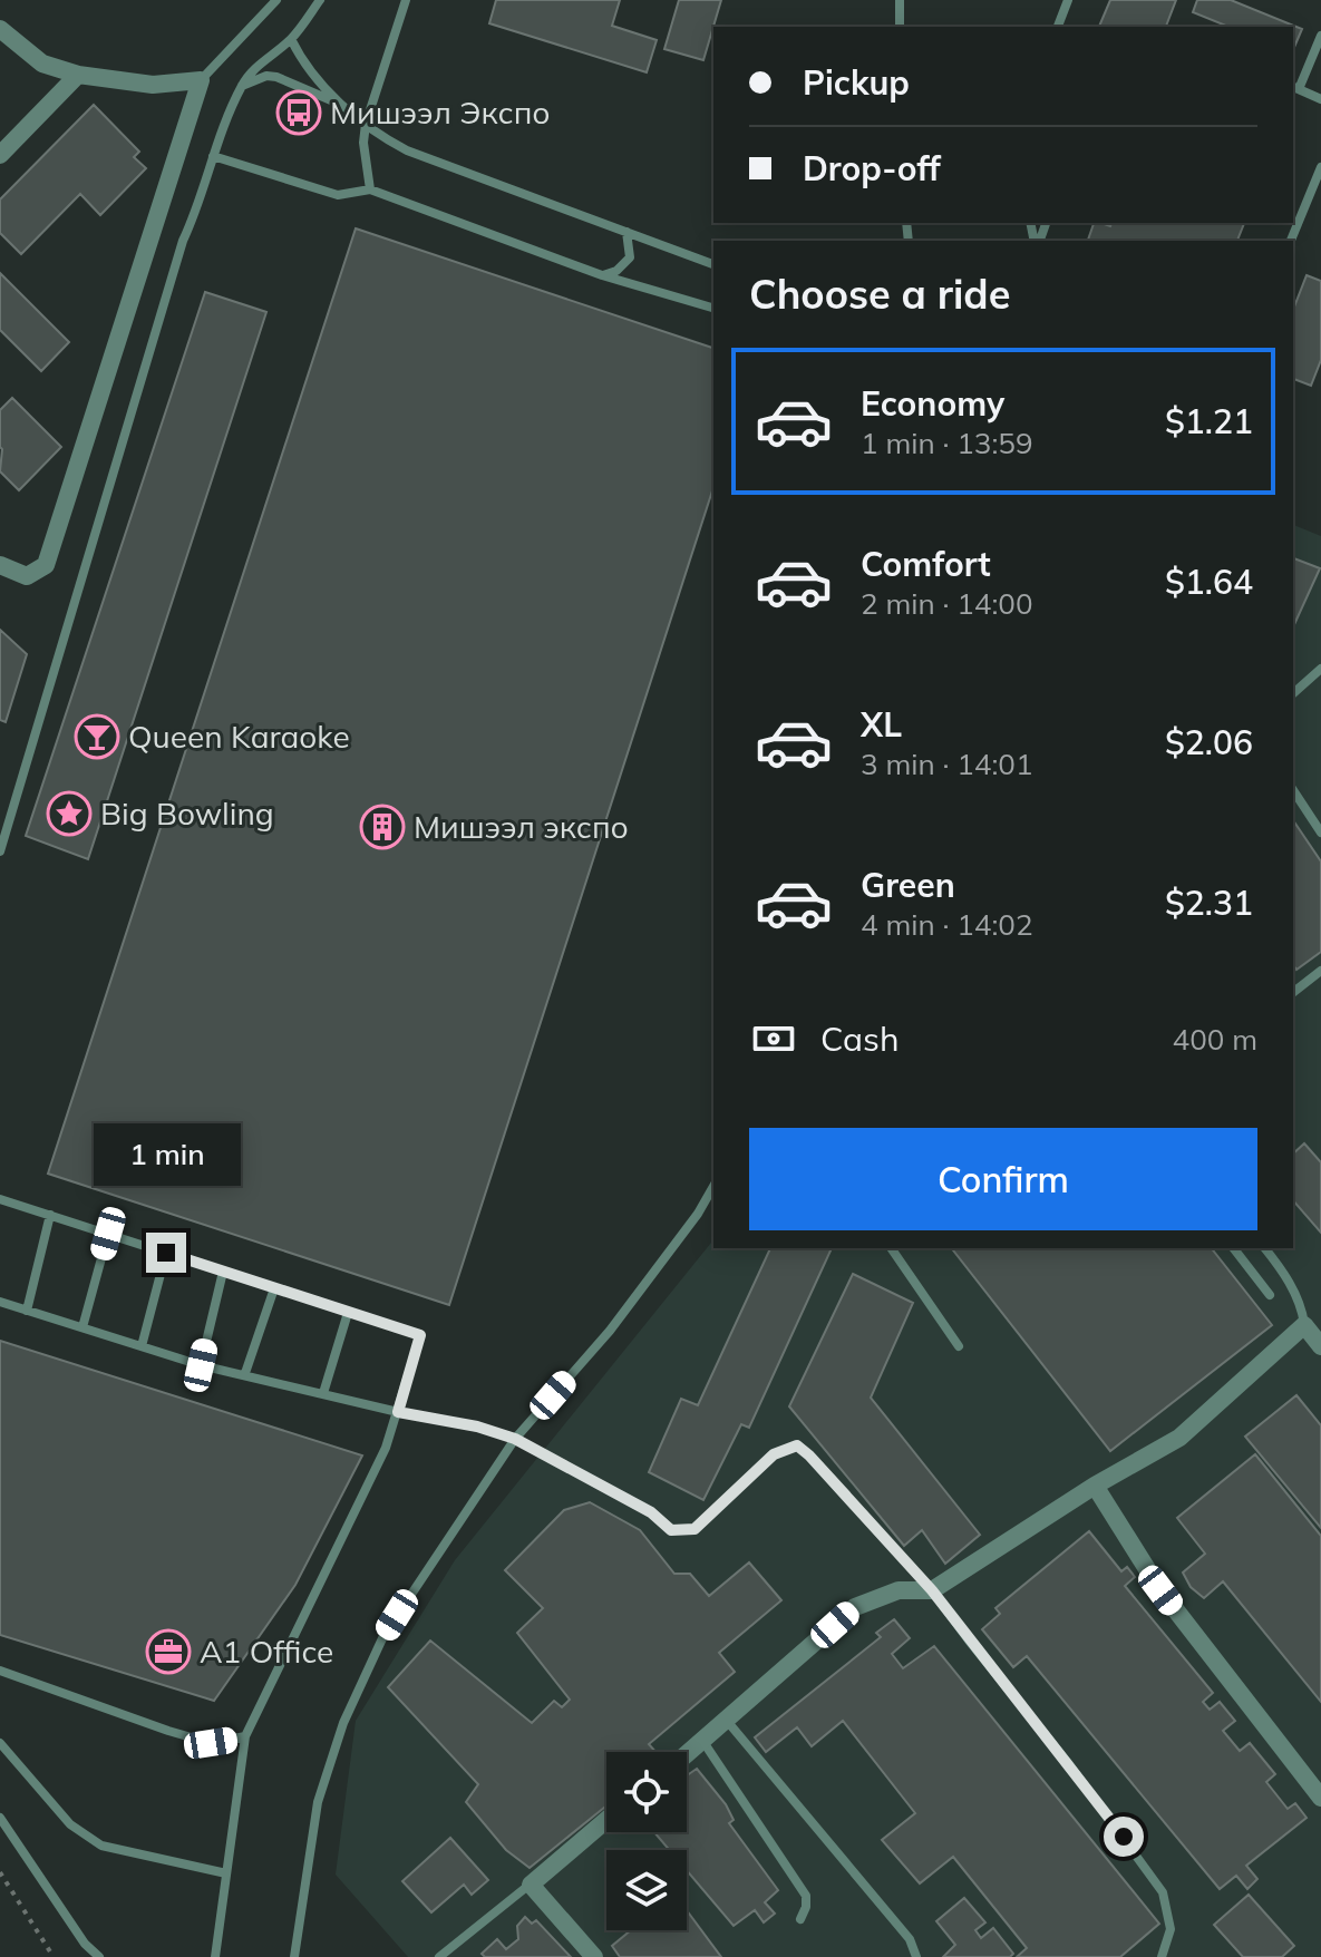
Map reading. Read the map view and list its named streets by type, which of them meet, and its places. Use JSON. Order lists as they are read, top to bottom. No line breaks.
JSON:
{"places":{"bus stop":["Мишээл Экспо"],"bar":["Queen Karaoke"],"place":["Big Bowling"],"building":["Мишээл экспо"],"office":["A1 Office"]},"page":{"banner":["Pickup","Drop-off"],"heading":"Choose a ride","list":[{"name":"Economy","note":"1 min · 13:59","value":"$1.21"},{"name":"Comfort","note":"2 min · 14:00","value":"$1.64"},{"name":"XL","note":"3 min · 14:01","value":"$2.06"},{"name":"Green","note":"4 min · 14:02","value":"$2.31"}],"pay":["Cash","400 m"],"buttons":"Confirm","bubble":"1 min"}}
